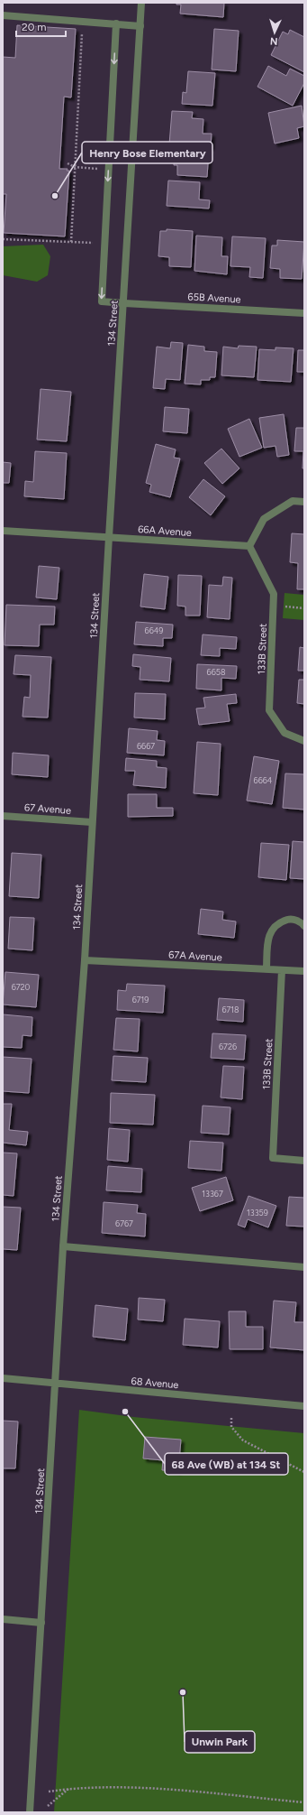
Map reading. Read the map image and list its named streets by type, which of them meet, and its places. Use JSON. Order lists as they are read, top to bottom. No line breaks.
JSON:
{"streets":{"street":["65B Avenue","134 Street","66A Avenue","133B Street","67 Avenue","67A Avenue","68 Avenue"]},"crossings":[["65B Avenue","134 Street"],["134 Street","66A Avenue"],["134 Street","67 Avenue"],["134 Street","67A Avenue"],["134 Street","68 Avenue"],["66A Avenue","133B Street"],["133B Street","67A Avenue"]],"one_way":["65B Avenue"],"places":["Henry Bose Elementary","68 Ave (WB) at 134 St","Unwin Park"],"house_numbers":["6649","6658","6667","6664","6720","6719","6718","6726","13367","13359","6767"],"scale_bar":"20 m","north":"bottom"}
